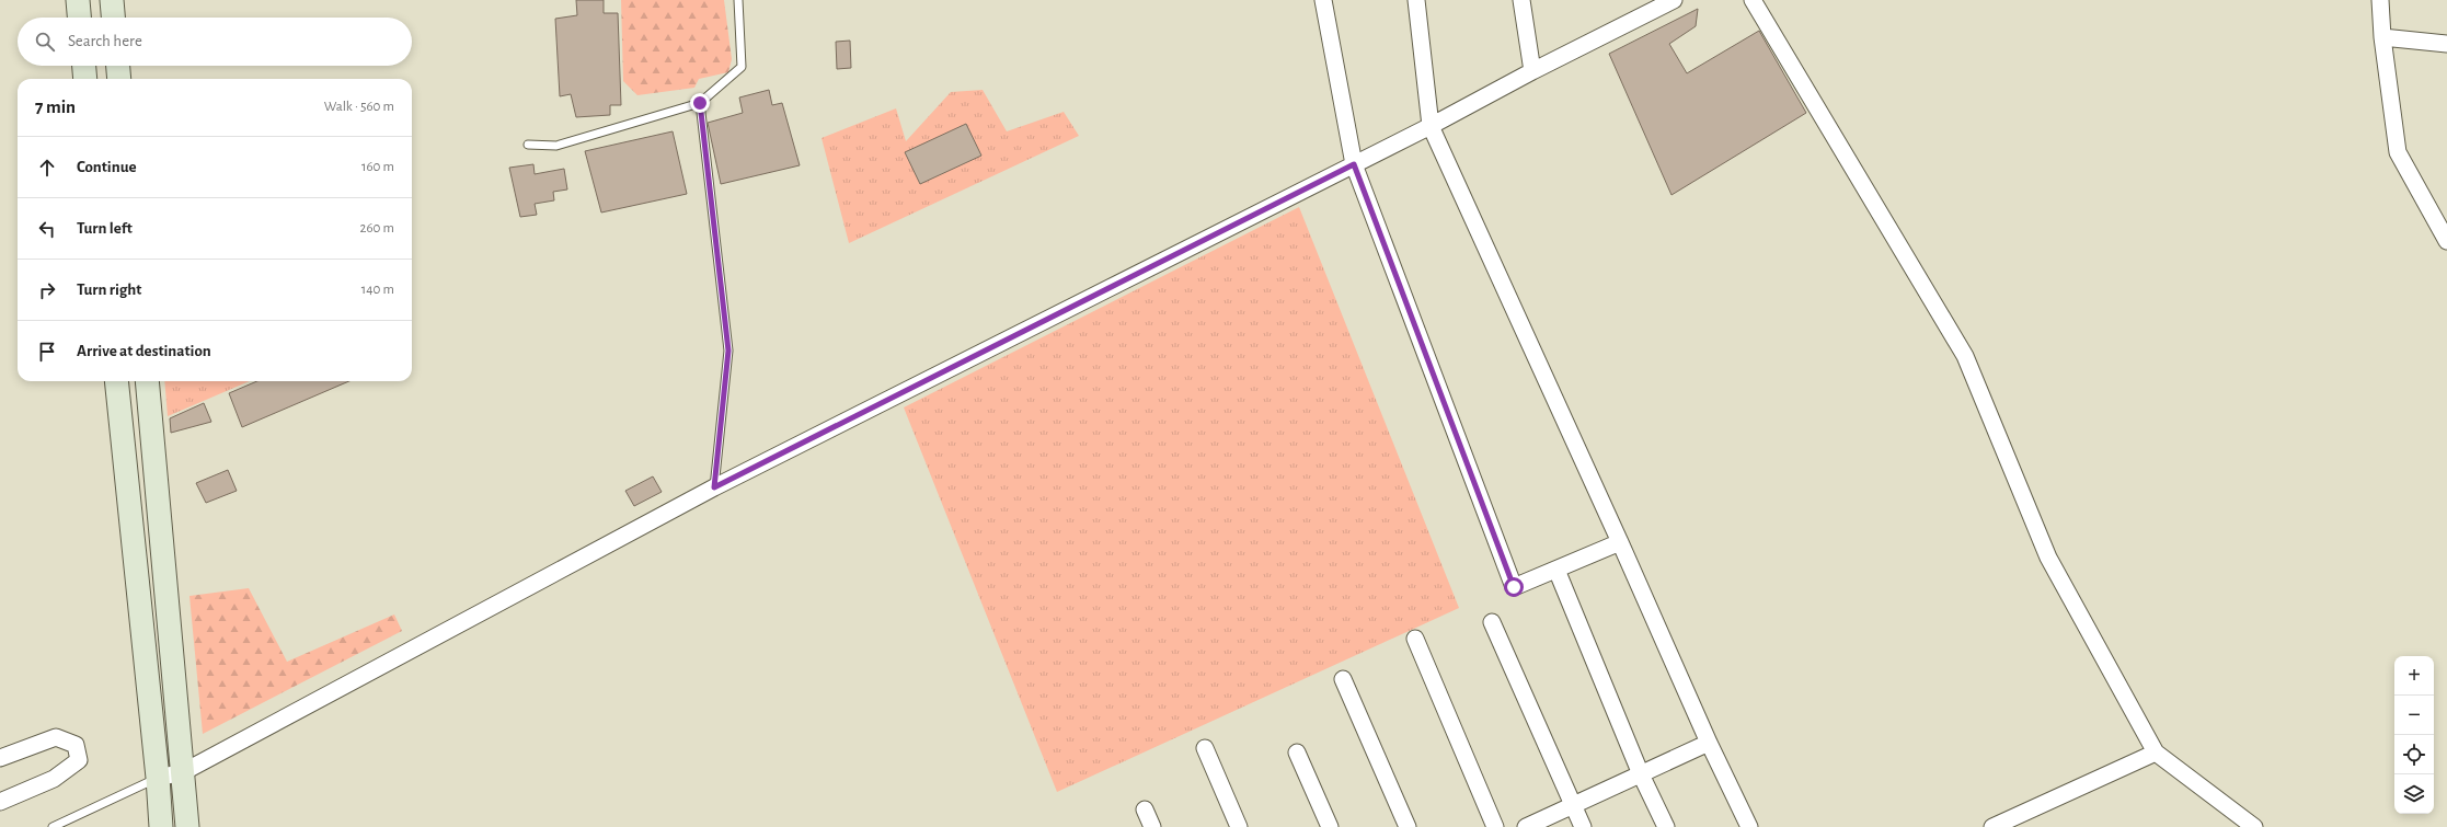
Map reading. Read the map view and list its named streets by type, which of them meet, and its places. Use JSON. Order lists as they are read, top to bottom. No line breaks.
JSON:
{"page":{"search":"Search here","heading":["7 min","Walk · 560 m"],"list":[["Continue","160 m"],["Turn left","260 m"],["Turn right","140 m"],"Arrive at destination"],"map_buttons":["+","−"]}}
